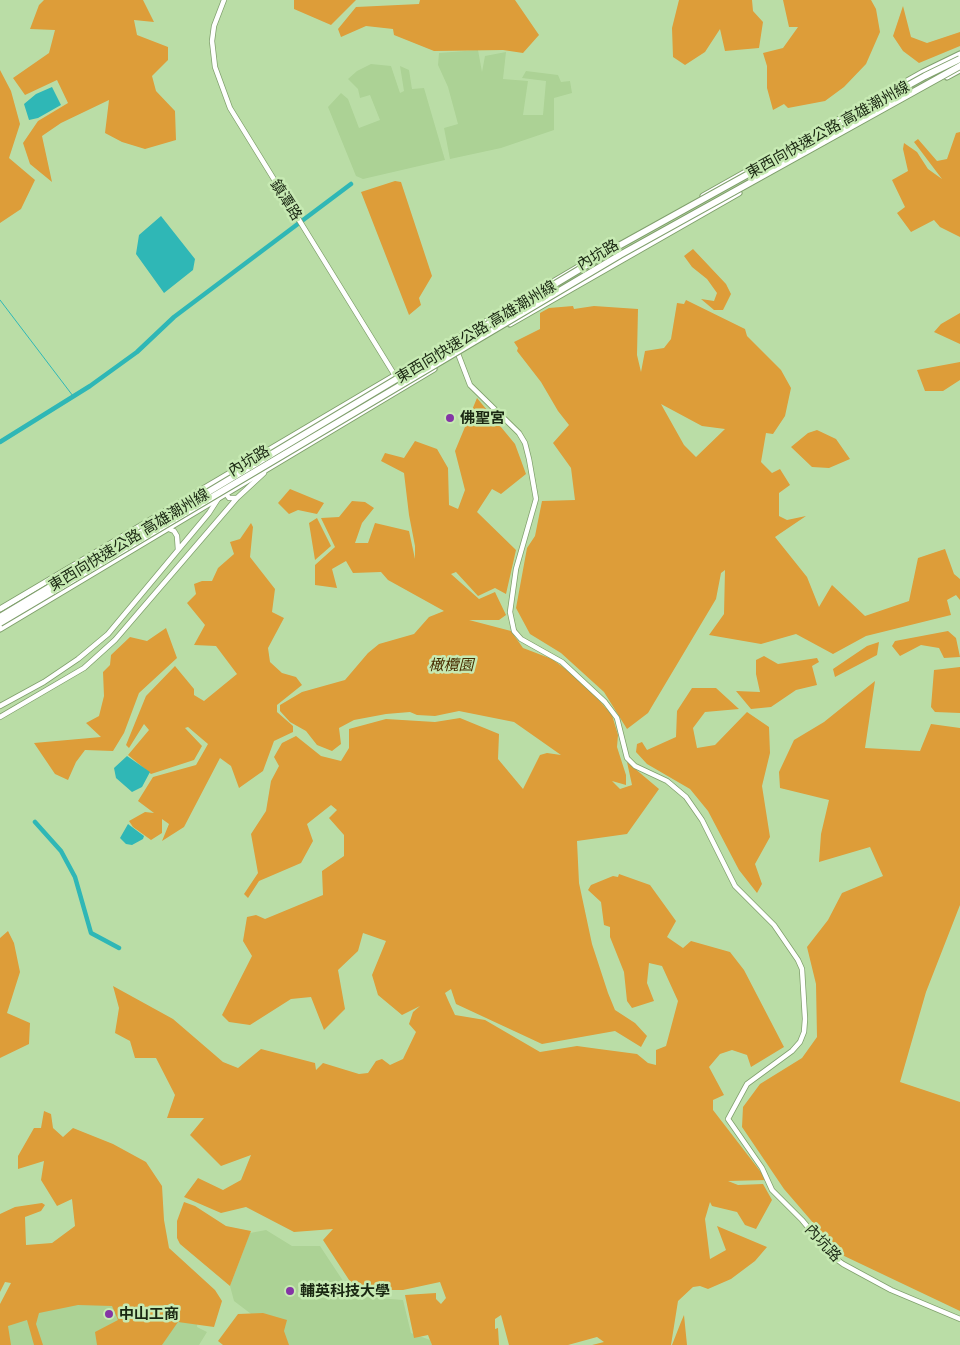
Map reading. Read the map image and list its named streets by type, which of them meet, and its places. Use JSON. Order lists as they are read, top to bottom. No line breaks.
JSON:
{"streets":{"highway":["東西向快速公路 高雄潮州線"],"main road":["內坑路"],"street":["鎮潭路"]},"crossings":[["鎮潭路","內坑路"]],"parks":["橄欖園"],"places":["佛聖宮","輔英科技大學","中山工商"]}
